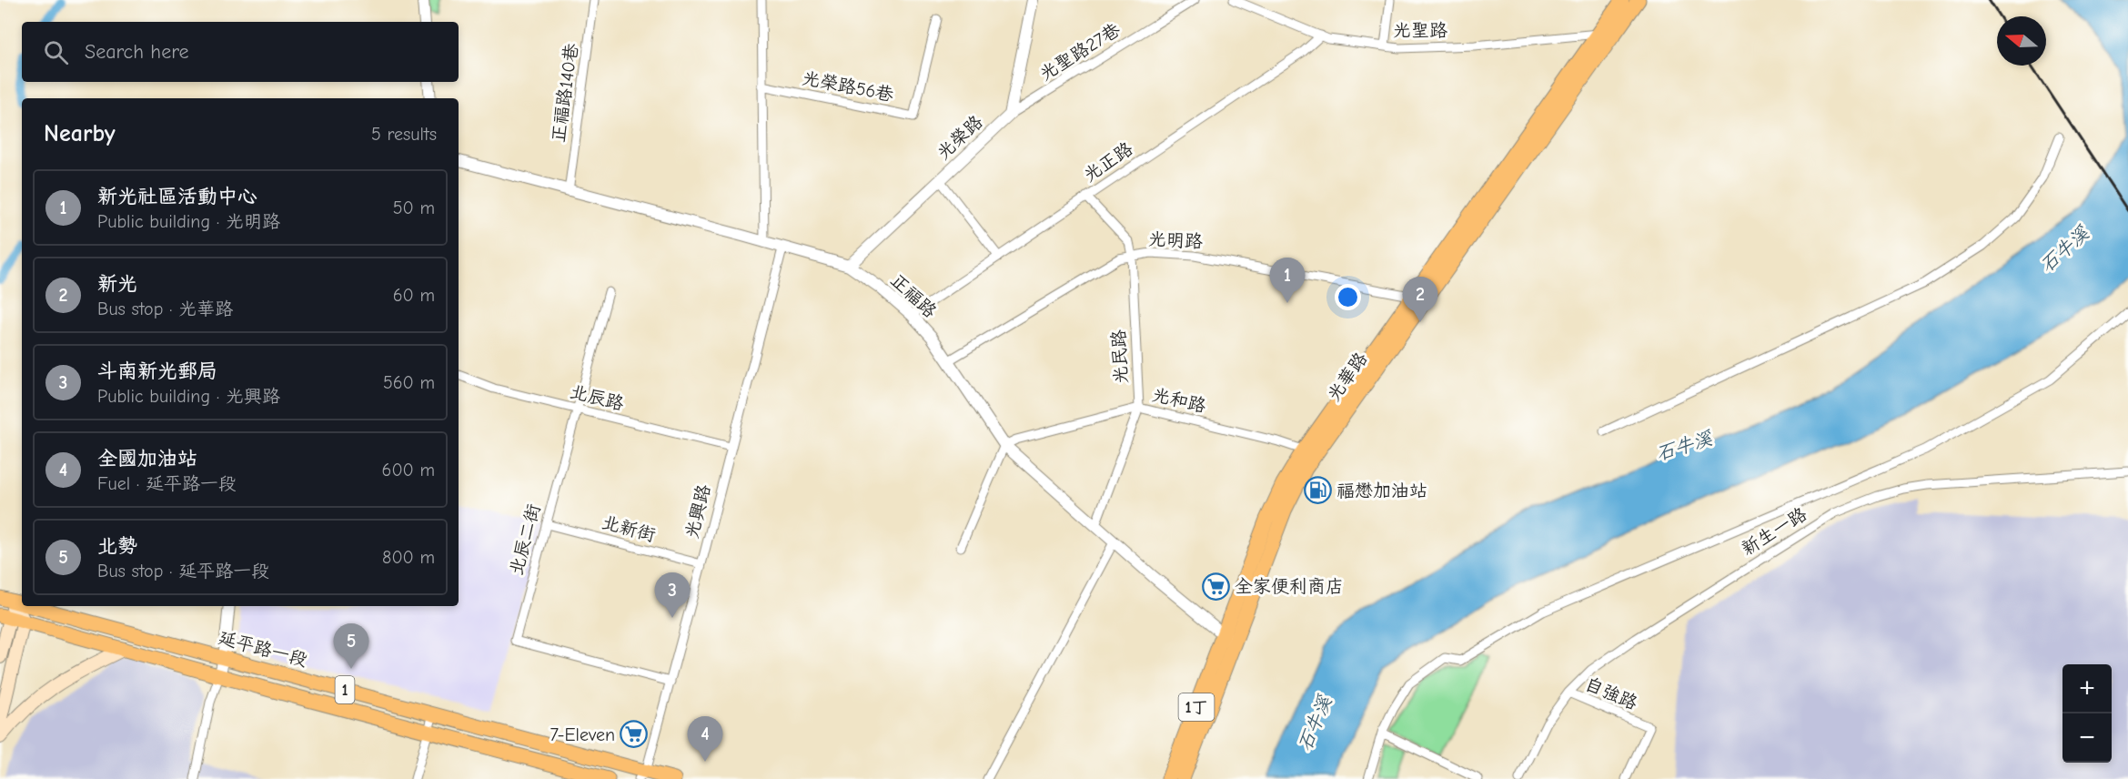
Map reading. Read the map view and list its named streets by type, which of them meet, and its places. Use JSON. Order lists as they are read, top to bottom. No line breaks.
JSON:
{"streets":{"main road":["光華路","延平路一段","1","1丁"],"street":["光聖路","光聖路27巷","光榮路56巷","正福路140巷","光榮路","光正路","光明路","正福路","光民路","北辰路","光和路","光興路","北新街","新生一路","北辰二街","自強路"]},"crossings":[["光聖路","光正路"],["光聖路","光華路"],["光聖路","1丁"],["光聖路27巷","光榮路"],["正福路140巷","正福路"],["光榮路","正福路"],["光正路","正福路"],["光正路","光民路"],["光明路","正福路"],["光明路","光民路"],["光明路","光華路"],["正福路","光民路"],["正福路","光華路"],["正福路","光和路"],["正福路","光興路"],["光民路","光和路"],["光華路","光和路"],["光華路","1丁"],["北辰路","光興路"],["北辰路","北辰二街"],["光興路","北新街"],["光興路","北辰二街"],["光興路","延平路一段"],["北新街","北辰二街"],["新生一路","自強路"]],"water":["石牛溪"],"places":{"fuel station":["福懋加油站"],"supermarket":["全家便利商店","7-Eleven"]},"north":"left","page":{"search":"Search here","heading":["Nearby","5 results"],"list":[{"mark":"1","name":"新光社區活動中心","note":"Public building · 光明路","value":"50 m"},{"mark":"2","name":"新光","note":"Bus stop · 光華路","value":"60 m"},{"mark":"3","name":"斗南新光郵局","note":"Public building · 光興路","value":"560 m"},{"mark":"4","name":"全國加油站","note":"Fuel · 延平路一段","value":"600 m"},{"mark":"5","name":"北勢","note":"Bus stop · 延平路一段","value":"800 m"}],"pins":["1","2","3","5","4"],"map_buttons":["+","−"]}}
